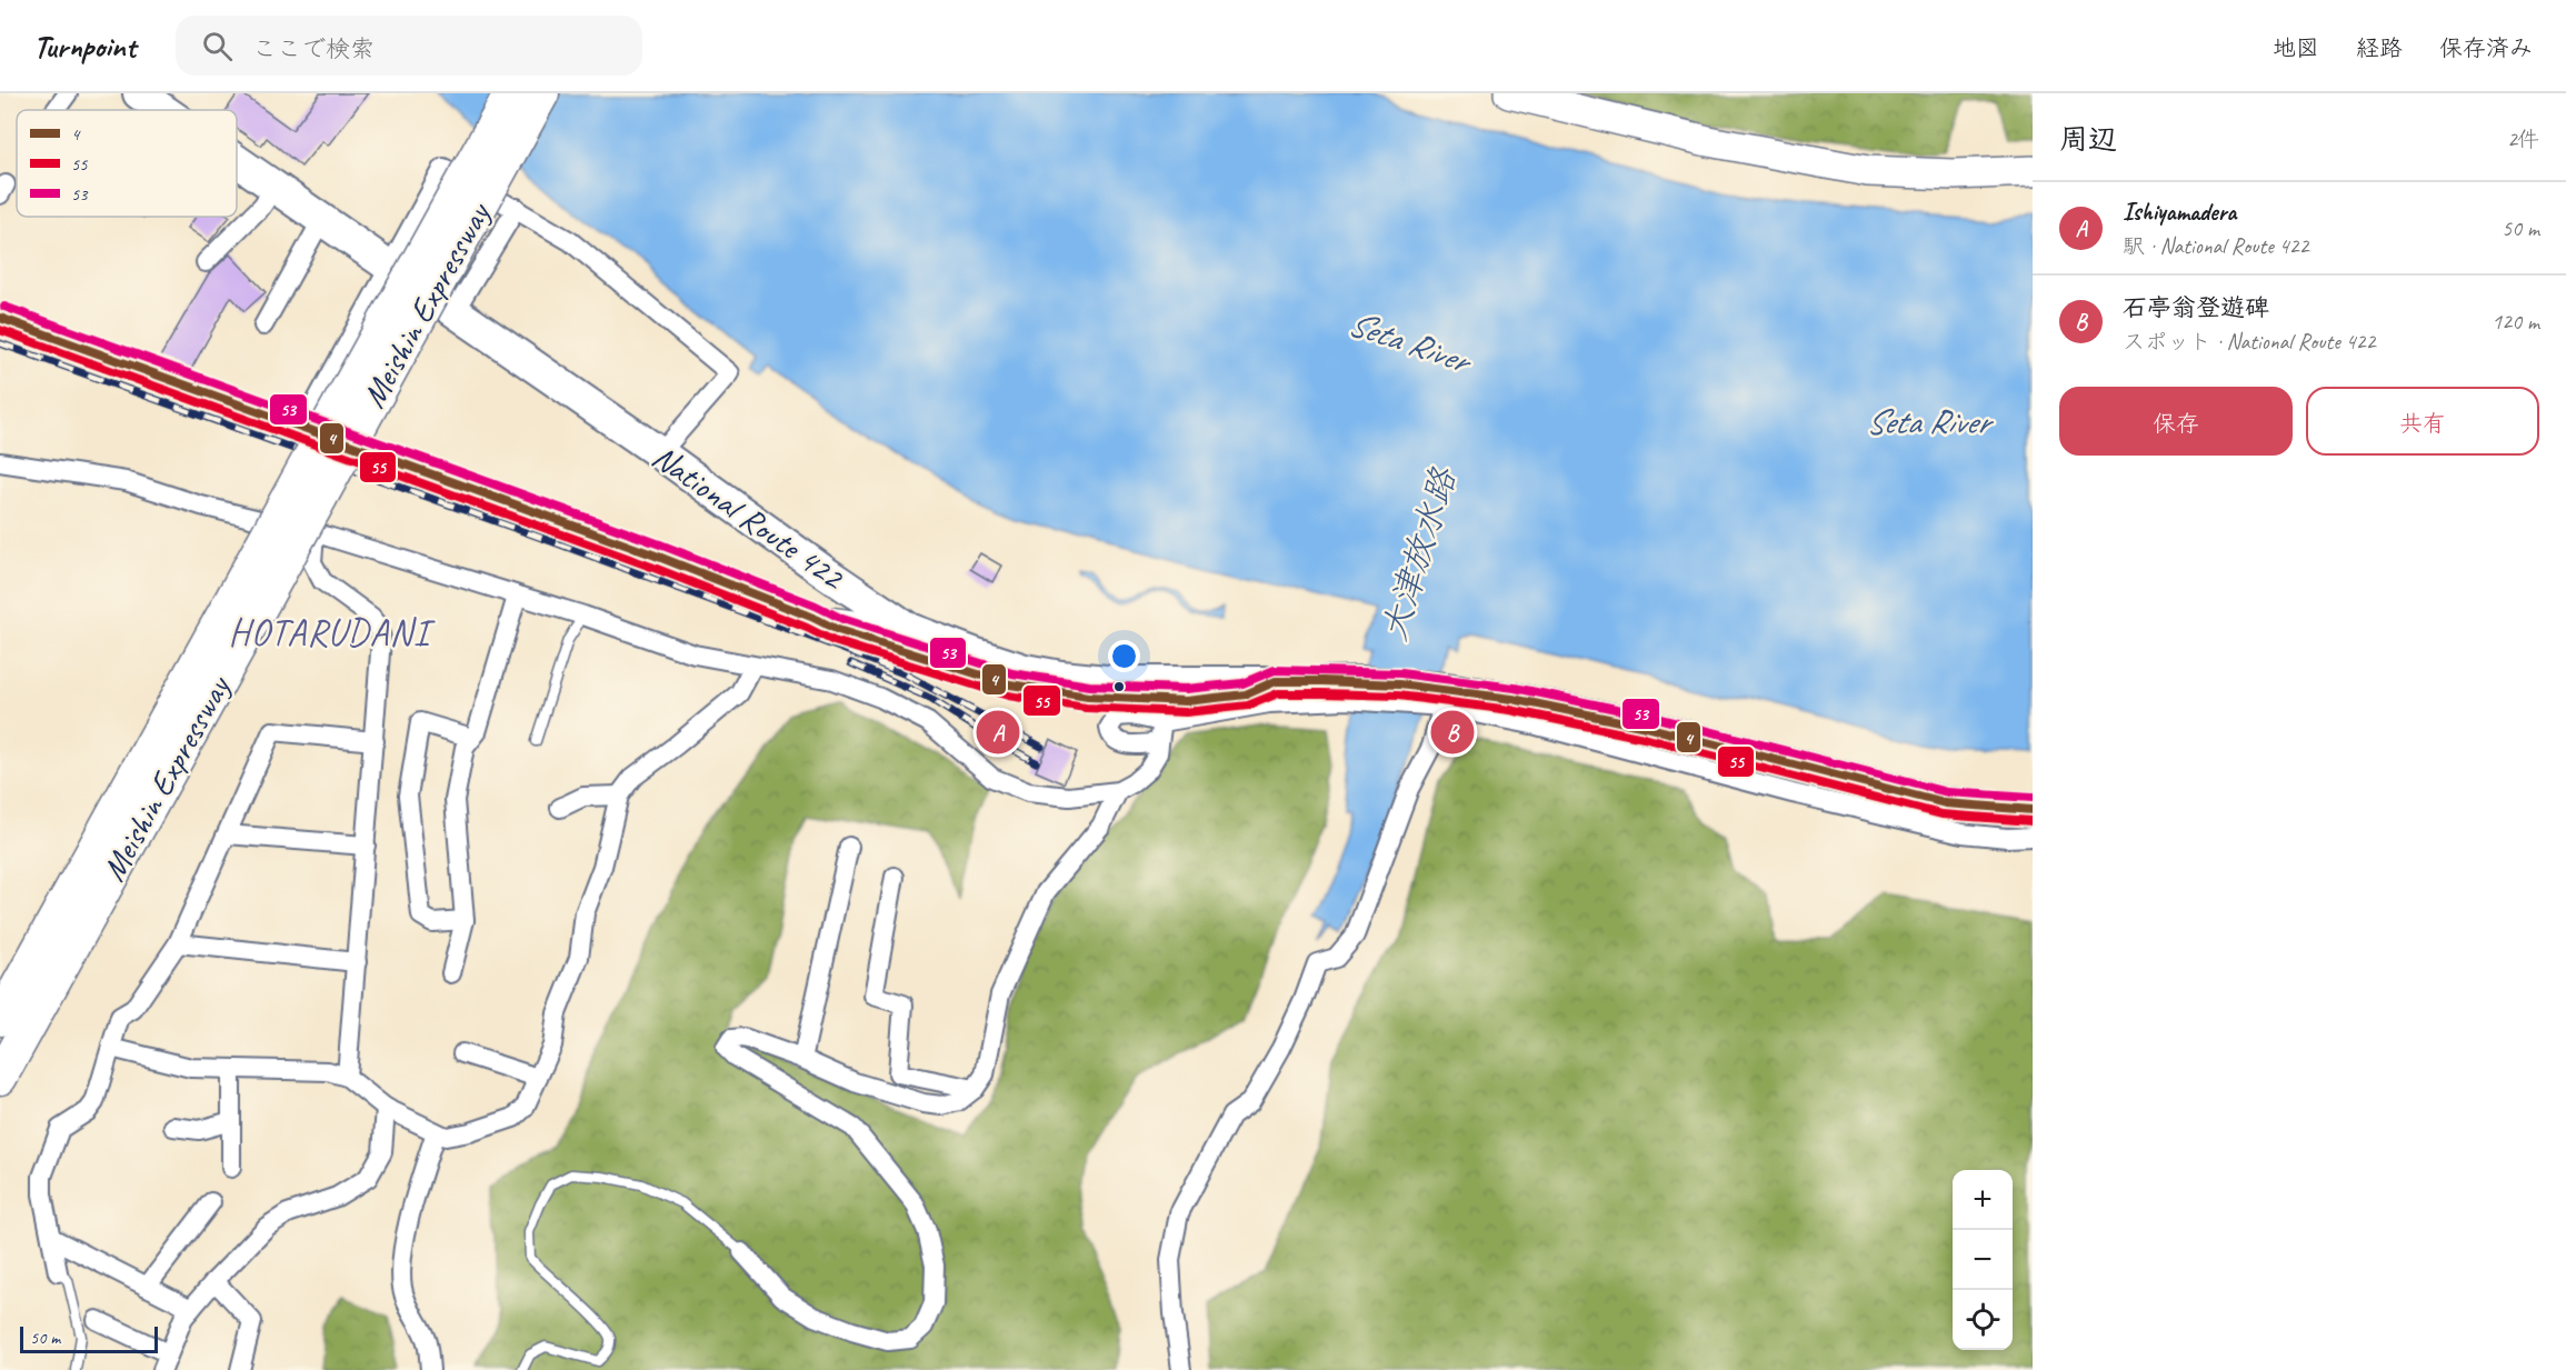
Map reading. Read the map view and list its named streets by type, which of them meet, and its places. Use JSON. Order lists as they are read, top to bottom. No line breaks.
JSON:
{"streets":{"highway":["Meishin Expressway","National Route 422"]},"districts":["HOTARUDANI"],"water":["Seta River","大津放水路"],"lines":["transit line 53","transit line 4","transit line 55"],"legend":["4","55","53"],"scale_bar":"50 m","page":{"header":"Turnpoint","search":"ここで検索","nav":["地図","経路","保存済み"],"heading":["周辺","2件"],"list":[{"mark":"A","name":"Ishiyamadera","note":"駅 · National Route 422","value":"50 m"},{"mark":"B","name":"石亭翁登遊碑","note":"スポット · National Route 422","value":"120 m"}],"buttons":["保存","共有"],"pins":["A","B"],"map_buttons":["+","−"],"scale":"50 m"}}
